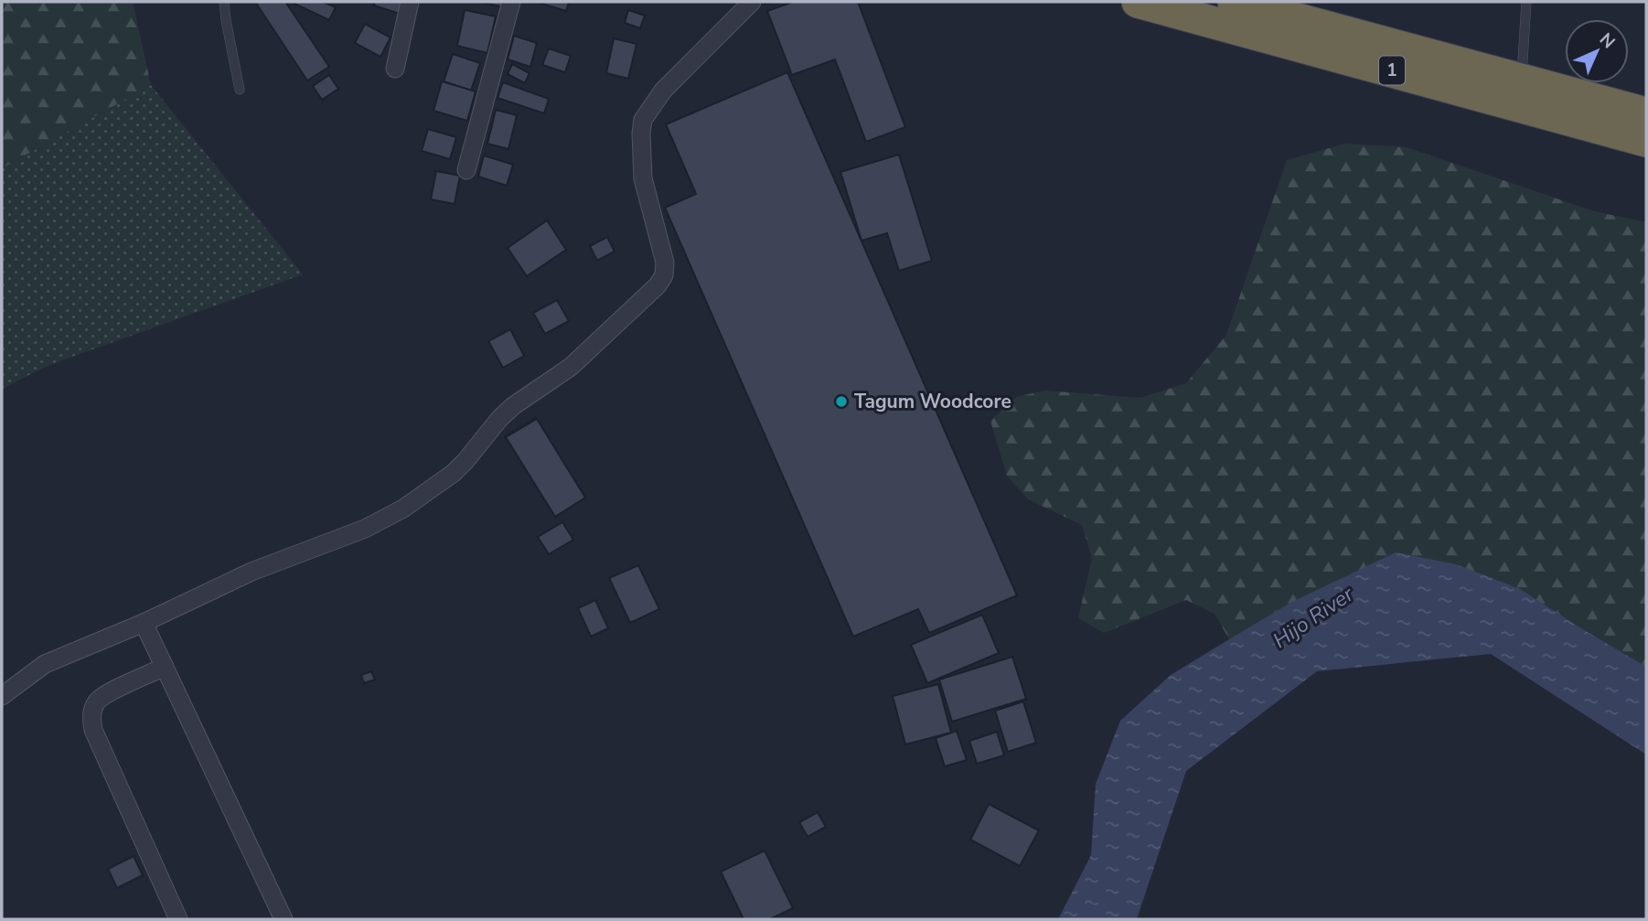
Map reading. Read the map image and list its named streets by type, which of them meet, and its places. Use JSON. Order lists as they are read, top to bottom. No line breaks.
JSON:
{"streets":{"highway":["1"]},"water":["Hijo River"],"places":["Tagum Woodcore"],"north":"top right"}
